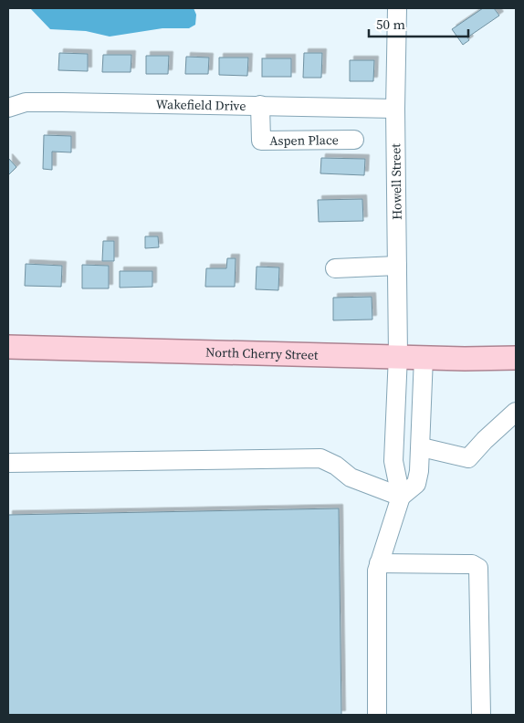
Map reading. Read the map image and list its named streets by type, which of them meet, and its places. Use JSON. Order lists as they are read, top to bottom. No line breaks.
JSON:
{"streets":{"main road":["North Cherry Street"],"street":["Wakefield Drive","Aspen Place","Howell Street"]},"crossings":[["Wakefield Drive","Aspen Place"],["Wakefield Drive","Howell Street"],["Howell Street","North Cherry Street"]],"scale_bar":"50 m"}
